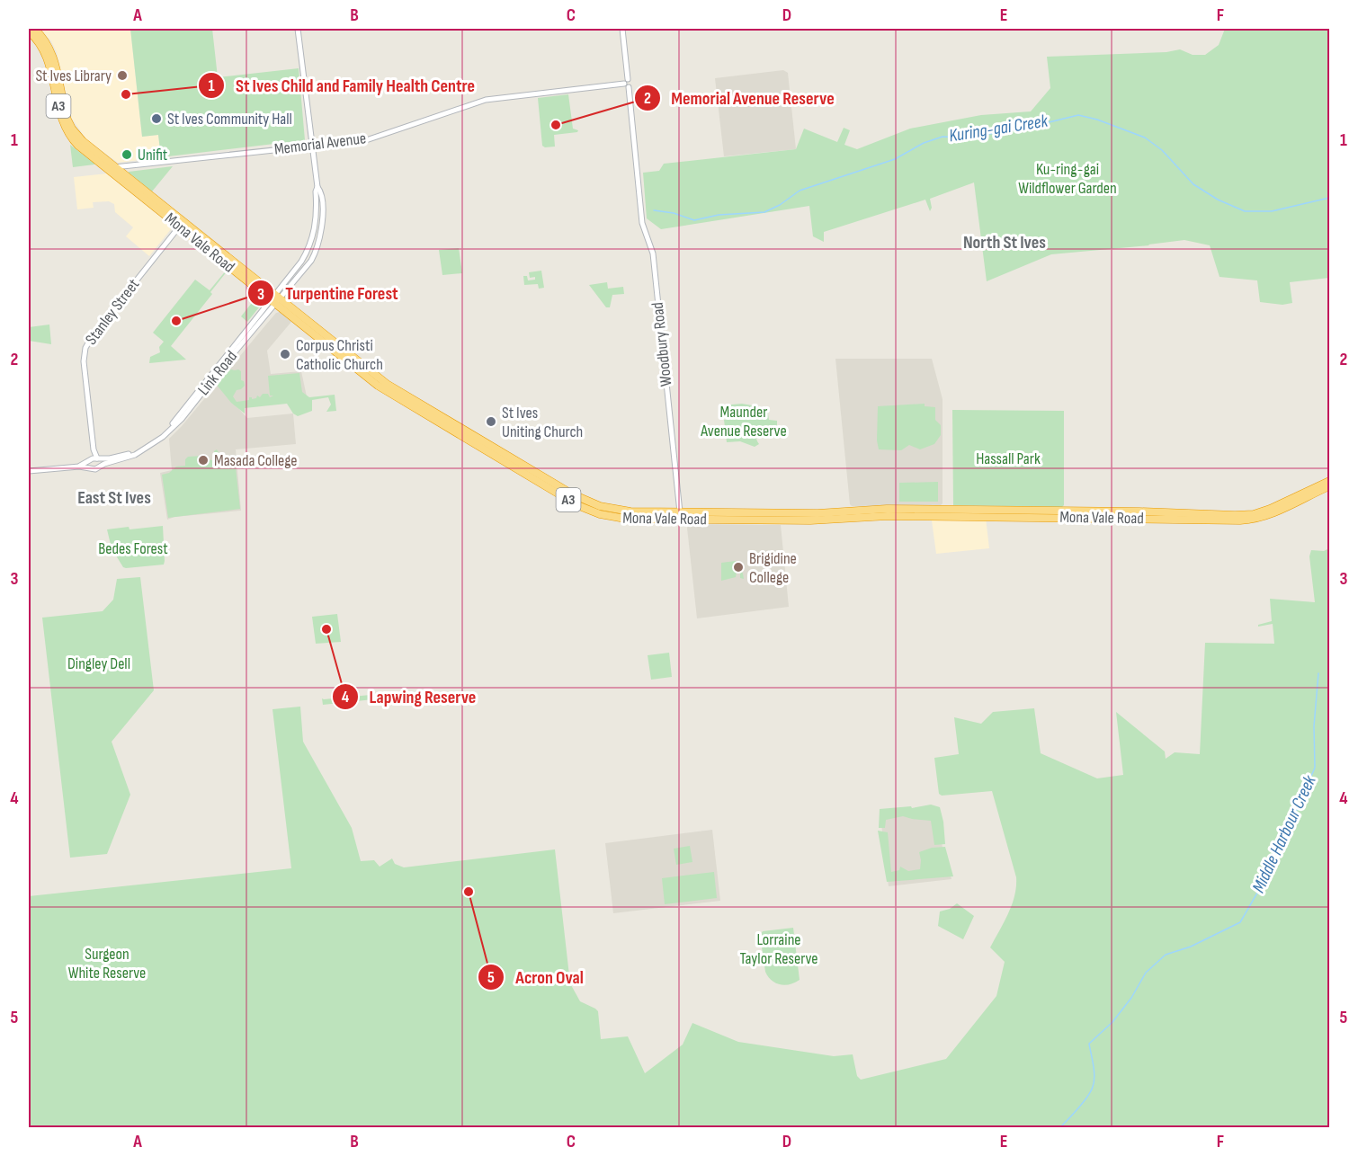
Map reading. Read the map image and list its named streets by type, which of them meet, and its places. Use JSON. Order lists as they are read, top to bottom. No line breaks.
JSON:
{"streets":{"highway":["A3","Mona Vale Road"],"street":["Memorial Avenue","Stanley Street","Woodbury Road","Link Road"]},"crossings":[["Memorial Avenue","Mona Vale Road"],["Memorial Avenue","Woodbury Road"],["Mona Vale Road","Stanley Street"],["Mona Vale Road","Woodbury Road"],["Mona Vale Road","Link Road"],["Stanley Street","Link Road"]],"districts":["North St Ives","East St Ives"],"water":["Kuring-gai Creek","Middle Harbour Creek"],"parks":["Ku-ring-gai Wildflower Garden","Maunder Avenue Reserve","Hassall Park","Bedes Forest","Dingley Dell","Lorraine Taylor Reserve","Surgeon White Reserve"],"places":["St Ives Library","St Ives Child and Family Health Centre","St Ives Community Hall","Memorial Avenue Reserve","Unifit","Turpentine Forest","Corpus Christi Catholic Church","St Ives Uniting Church","Masada College","Brigidine College","Lapwing Reserve","Acron Oval"],"grid":{"columns":["A","B","C","D","E","F"],"rows":["1","2","3","4","5"]}}
